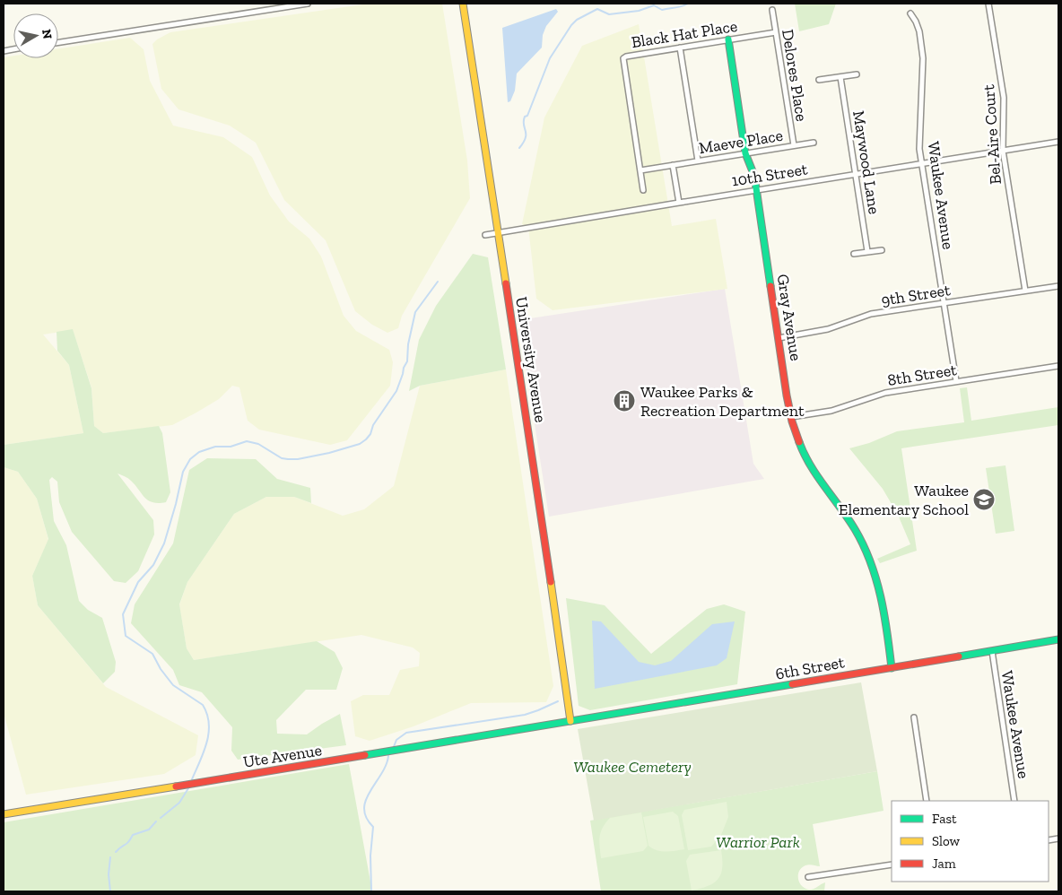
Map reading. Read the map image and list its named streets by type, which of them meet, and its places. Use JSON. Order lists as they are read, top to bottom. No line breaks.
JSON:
{"streets":{"street":["Black Hat Place","Delores Place","Bel-Aire Court","Maeve Place","Maywood Lane","10th Street","Waukee Avenue","9th Street","Gray Avenue","University Avenue","8th Street","6th Street","Ute Avenue"]},"crossings":[["Black Hat Place","Delores Place"],["Black Hat Place","Maeve Place"],["Black Hat Place","Gray Avenue"],["Delores Place","Maeve Place"],["Bel-Aire Court","10th Street"],["Bel-Aire Court","9th Street"],["Maeve Place","Gray Avenue"],["Maywood Lane","10th Street"],["10th Street","Waukee Avenue"],["10th Street","Gray Avenue"],["10th Street","University Avenue"],["Waukee Avenue","9th Street"],["Waukee Avenue","8th Street"],["Waukee Avenue","6th Street"],["9th Street","Gray Avenue"],["Gray Avenue","8th Street"],["Gray Avenue","6th Street"],["University Avenue","6th Street"],["University Avenue","Ute Avenue"],["6th Street","Ute Avenue"]],"parks":["Waukee Cemetery","Warrior Park"],"places":{"building":["Waukee Parks & Recreation Department"],"school or university":["Waukee Elementary School"]},"legend":["Fast","Slow","Jam"],"north":"right"}
